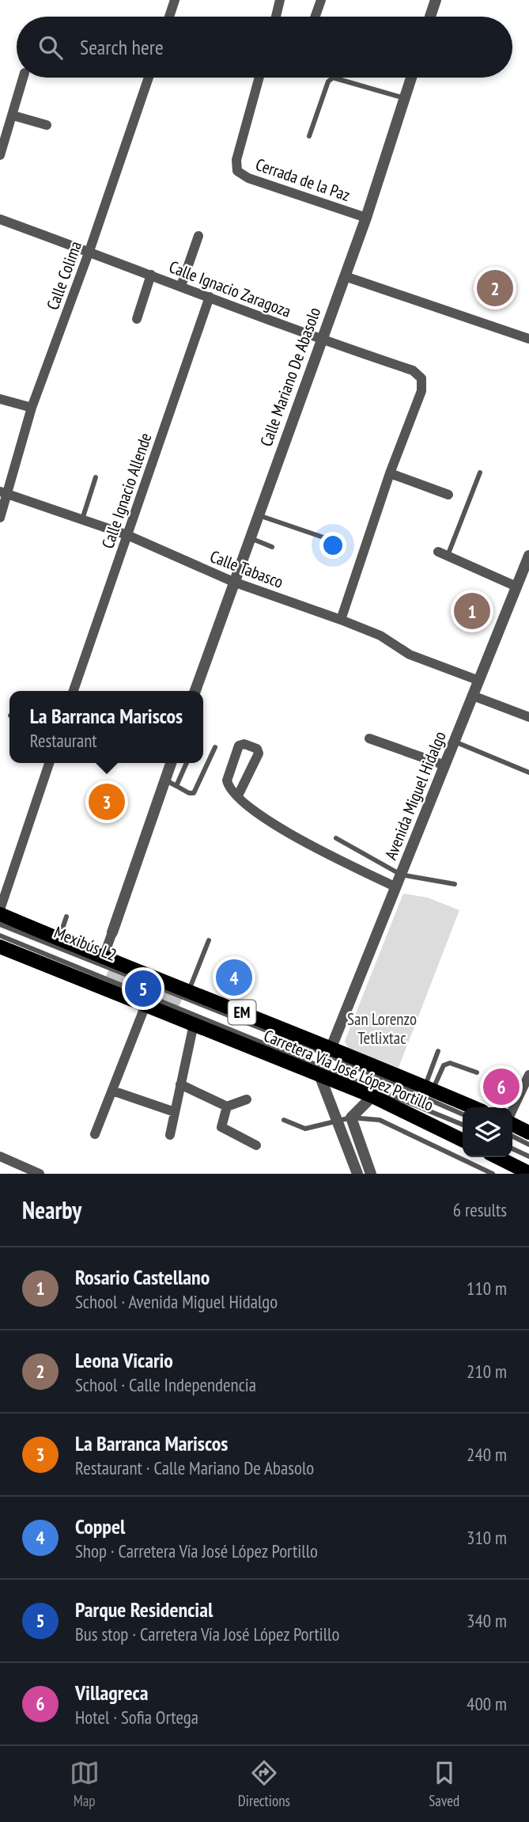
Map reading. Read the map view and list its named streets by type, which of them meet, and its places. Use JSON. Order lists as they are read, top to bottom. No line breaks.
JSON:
{"streets":{"main road":["EM","Carretera Vía José López Portillo"],"street":["Cerrada de la Paz","Calle Colima","Calle Ignacio Zaragoza","Calle Mariano De Abasolo","Calle Ignacio Allende","Calle Tabasco","Avenida Miguel Hidalgo"],"lane":["Mexibús L2"]},"crossings":[["Cerrada de la Paz","Calle Mariano De Abasolo"],["Calle Colima","Calle Ignacio Zaragoza"],["Calle Colima","Calle Tabasco"],["Calle Ignacio Zaragoza","Calle Mariano De Abasolo"],["Calle Ignacio Zaragoza","Calle Ignacio Allende"],["Calle Mariano De Abasolo","Calle Tabasco"],["Calle Ignacio Allende","Calle Tabasco"],["Calle Tabasco","Avenida Miguel Hidalgo"],["Avenida Miguel Hidalgo","Carretera Vía José López Portillo"]],"parks":["San Lorenzo Tetlixtac"],"page":{"search":"Search here","pins":["2","1","3","4","5","6"],"popup":["La Barranca Mariscos","Restaurant"],"heading":["Nearby","6 results"],"list":[{"mark":"1","name":"Rosario Castellano","note":"School · Avenida Miguel Hidalgo","value":"110 m"},{"mark":"2","name":"Leona Vicario","note":"School · Calle Independencia","value":"210 m"},{"mark":"3","name":"La Barranca Mariscos","note":"Restaurant · Calle Mariano De Abasolo","value":"240 m"},{"mark":"4","name":"Coppel","note":"Shop · Carretera Vía José López Portillo","value":"310 m"},{"mark":"5","name":"Parque Residencial","note":"Bus stop · Carretera Vía José López Portillo","value":"340 m"},{"mark":"6","name":"Villagreca","note":"Hotel · Sofia Ortega","value":"400 m"}],"nav":["Map","Directions","Saved"]}}
